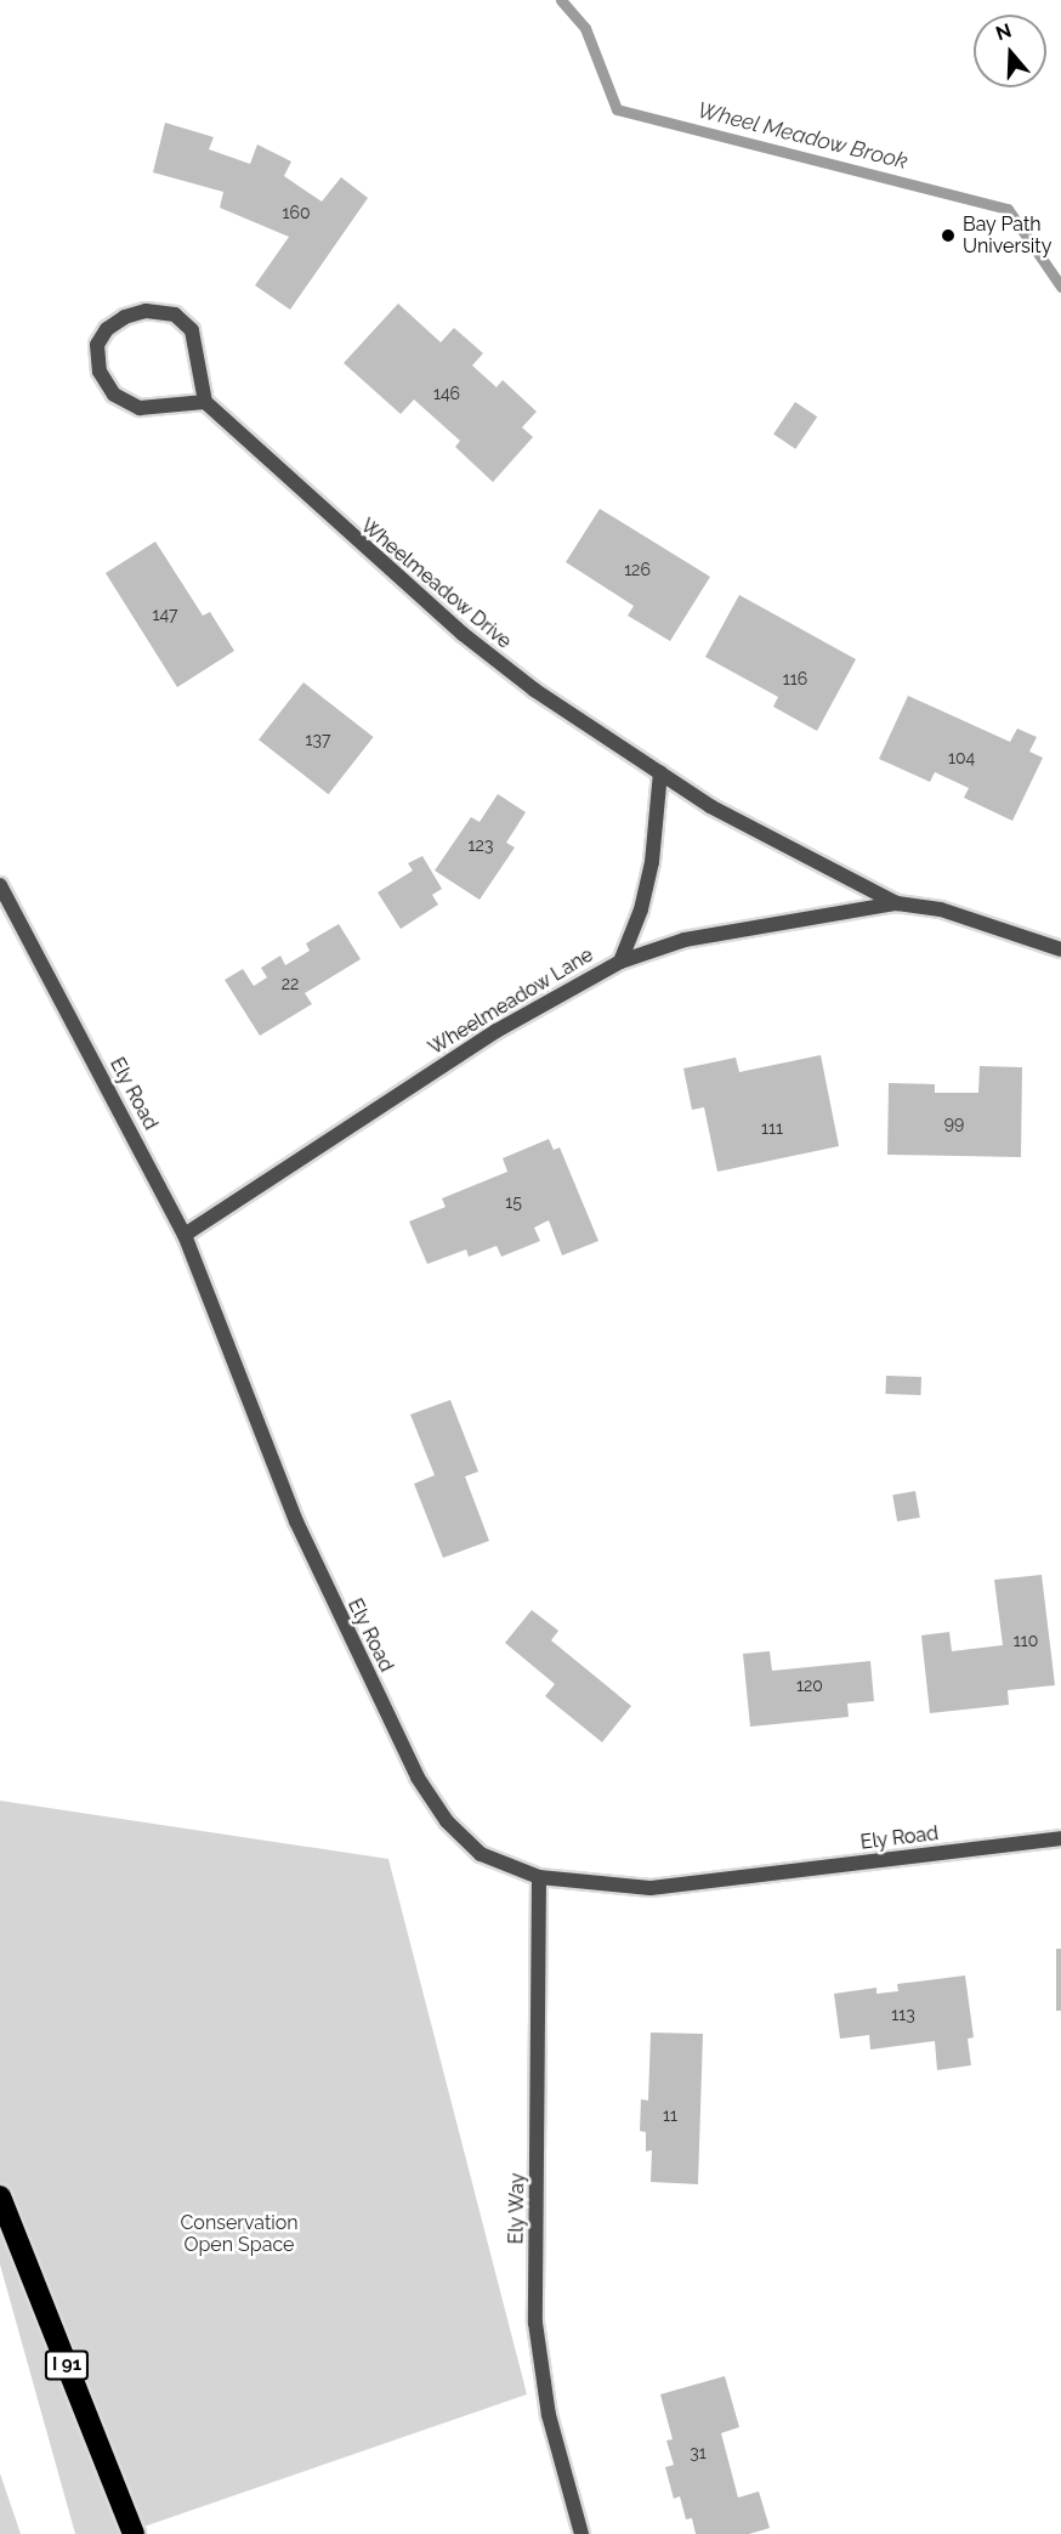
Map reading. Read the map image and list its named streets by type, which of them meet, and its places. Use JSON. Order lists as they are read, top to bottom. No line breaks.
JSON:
{"streets":{"highway":["I 91"],"street":["Wheelmeadow Drive","Wheelmeadow Lane","Ely Road","Ely Way"]},"crossings":[["Wheelmeadow Drive","Wheelmeadow Lane"],["Wheelmeadow Lane","Ely Road"],["Ely Road","Ely Way"]],"water":["Wheel Meadow Brook"],"parks":["Conservation Open Space"],"places":["Bay Path University"],"house_numbers":["160","146","126","147","116","137","104","123","22","99","111","15","110","120","113","11","31"],"north":"top"}
